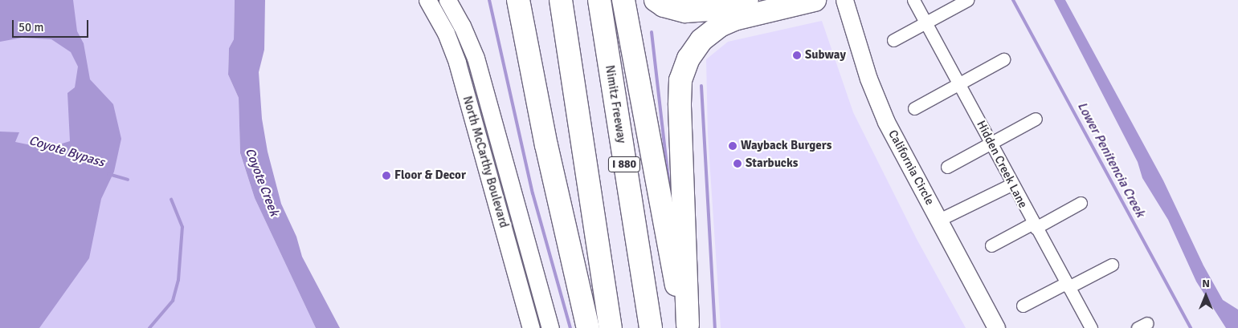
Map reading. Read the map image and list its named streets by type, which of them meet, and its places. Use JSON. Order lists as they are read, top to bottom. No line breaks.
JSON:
{"streets":{"highway":["Nimitz Freeway","I 880"],"main road":["North McCarthy Boulevard","California Circle"],"street":["Hidden Creek Lane"]},"water":["Coyote Bypass","Lower Penitencia Creek","Coyote Creek"],"places":["Subway","Wayback Burgers","Starbucks","Floor & Decor"],"scale_bar":"50 m","north":"top"}
